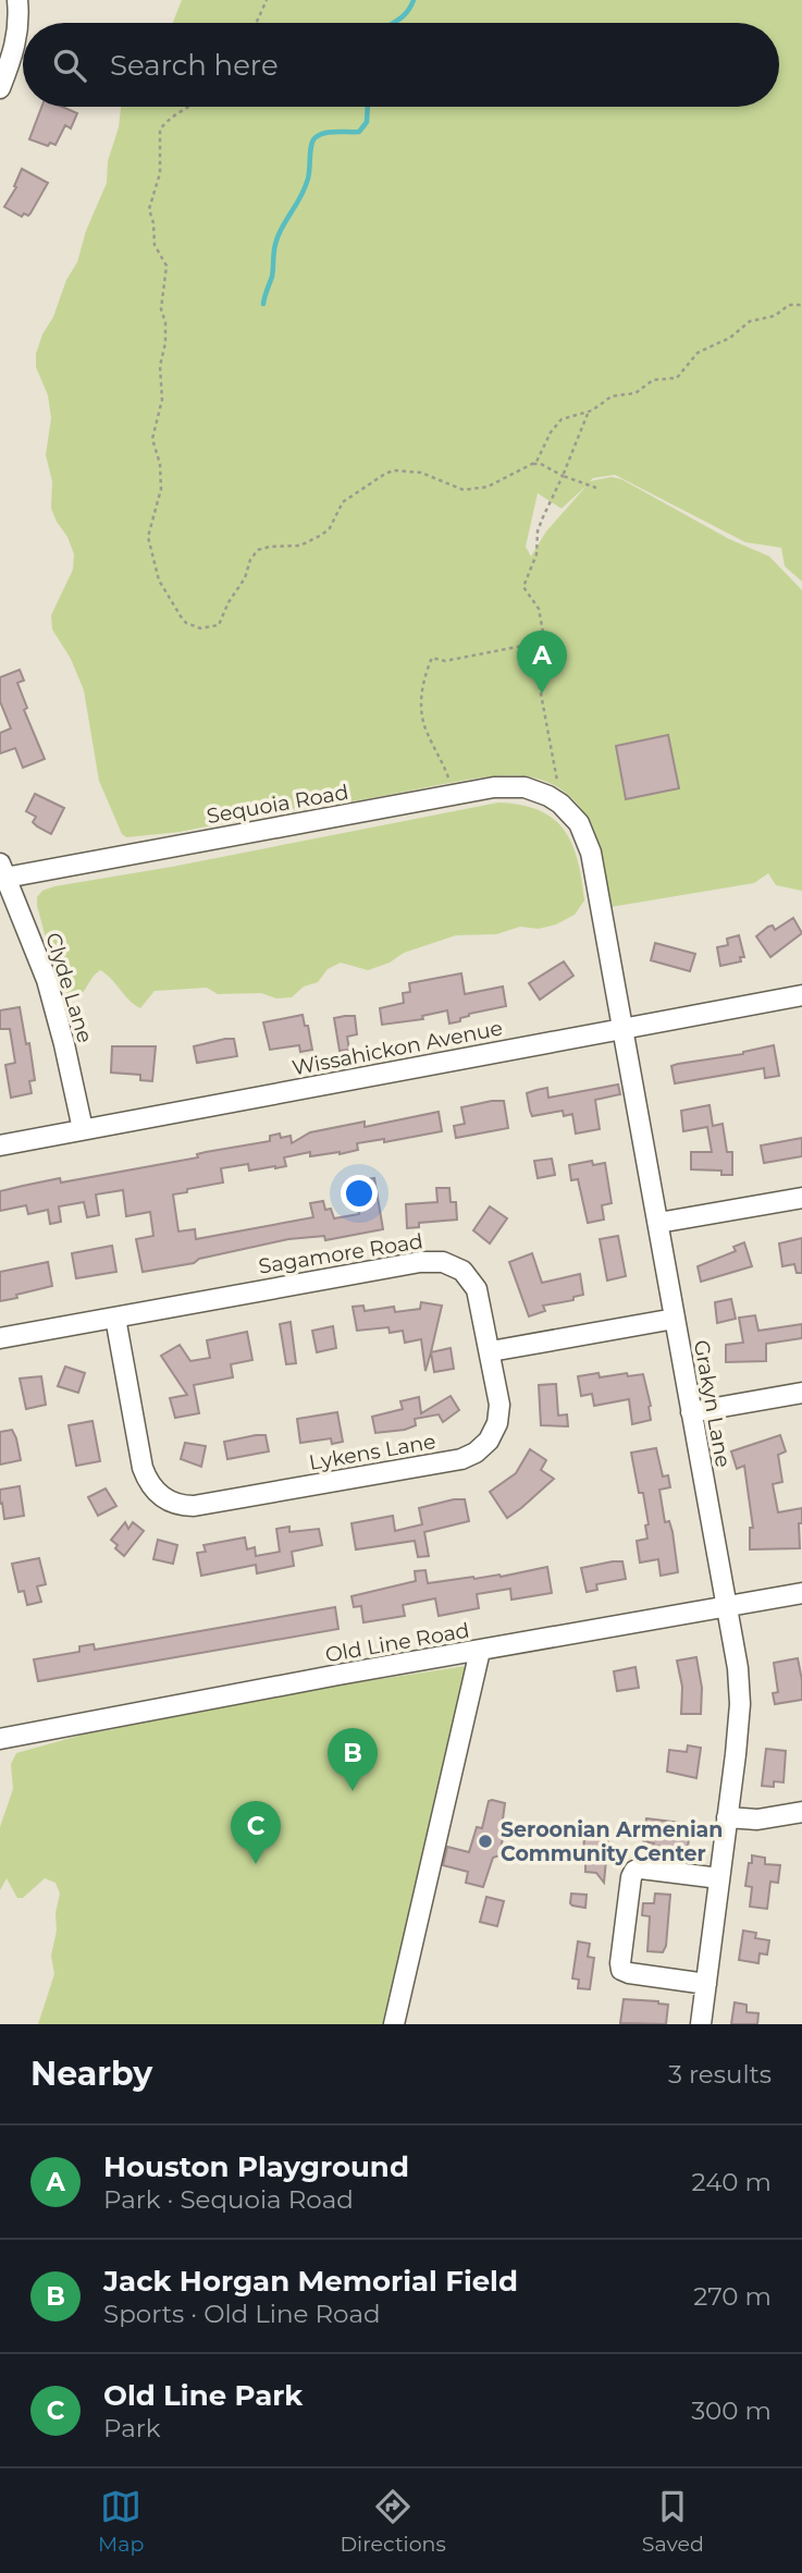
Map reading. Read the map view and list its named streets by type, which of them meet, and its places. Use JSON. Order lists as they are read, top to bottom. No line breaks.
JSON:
{"streets":{"street":["Sequoia Road","Clyde Lane","Wissahickon Avenue","Sagamore Road","Grakyn Lane","Lykens Lane","Old Line Road"]},"crossings":[["Sequoia Road","Clyde Lane"],["Sequoia Road","Grakyn Lane"],["Clyde Lane","Wissahickon Avenue"],["Wissahickon Avenue","Grakyn Lane"],["Sagamore Road","Lykens Lane"],["Grakyn Lane","Old Line Road"]],"places":["Seroonian Armenian Community Center"],"page":{"search":"Search here","pins":["A","B","C"],"heading":["Nearby","3 results"],"list":[{"mark":"A","name":"Houston Playground","note":"Park · Sequoia Road","value":"240 m"},{"mark":"B","name":"Jack Horgan Memorial Field","note":"Sports · Old Line Road","value":"270 m"},{"mark":"C","name":"Old Line Park","note":"Park","value":"300 m"}],"nav":["Map","Directions","Saved"]}}
